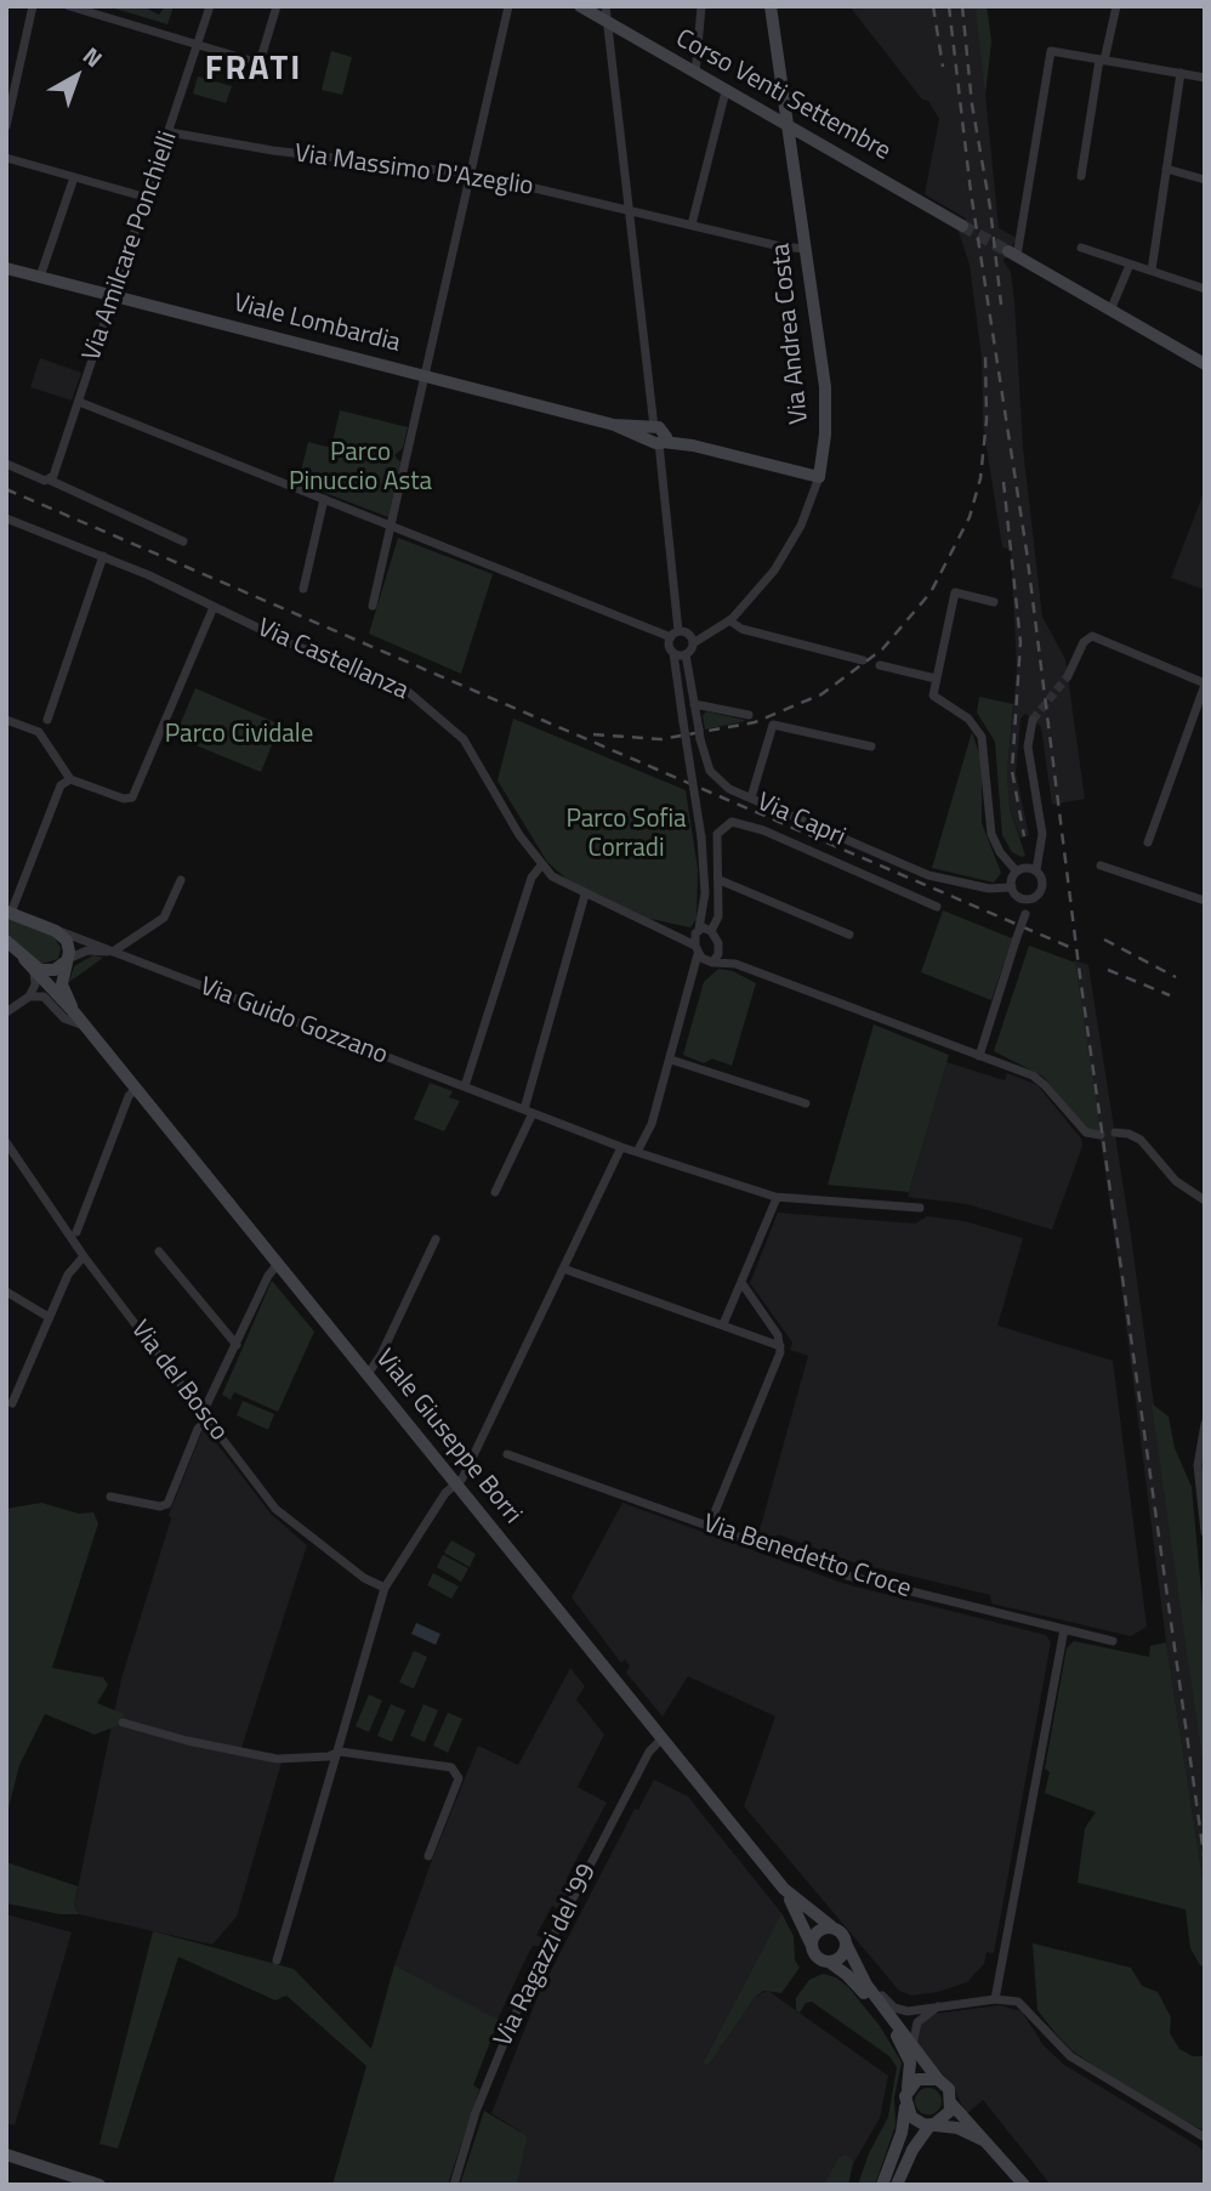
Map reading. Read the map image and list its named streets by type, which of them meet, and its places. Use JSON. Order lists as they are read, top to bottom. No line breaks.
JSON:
{"streets":{"main road":["Corso Venti Settembre","Viale Lombardia","Via Andrea Costa","Viale Giuseppe Borri"],"street":["Via Massimo D'Azeglio","Via Amilcare Ponchielli","Via Castellanza","Via Capri","Via Guido Gozzano","Via del Bosco","Via Benedetto Croce","Via Ragazzi del '99"]},"crossings":[["Corso Venti Settembre","Via Andrea Costa"],["Via Massimo D'Azeglio","Via Amilcare Ponchielli"],["Via Massimo D'Azeglio","Via Andrea Costa"],["Via Amilcare Ponchielli","Viale Lombardia"],["Viale Lombardia","Via Andrea Costa"],["Via Andrea Costa","Via Capri"],["Viale Giuseppe Borri","Via Ragazzi del '99"]],"districts":["FRATI"],"parks":["Parco Pinuccio Asta","Parco Cividale","Parco Sofia Corradi"],"north":"top right"}
